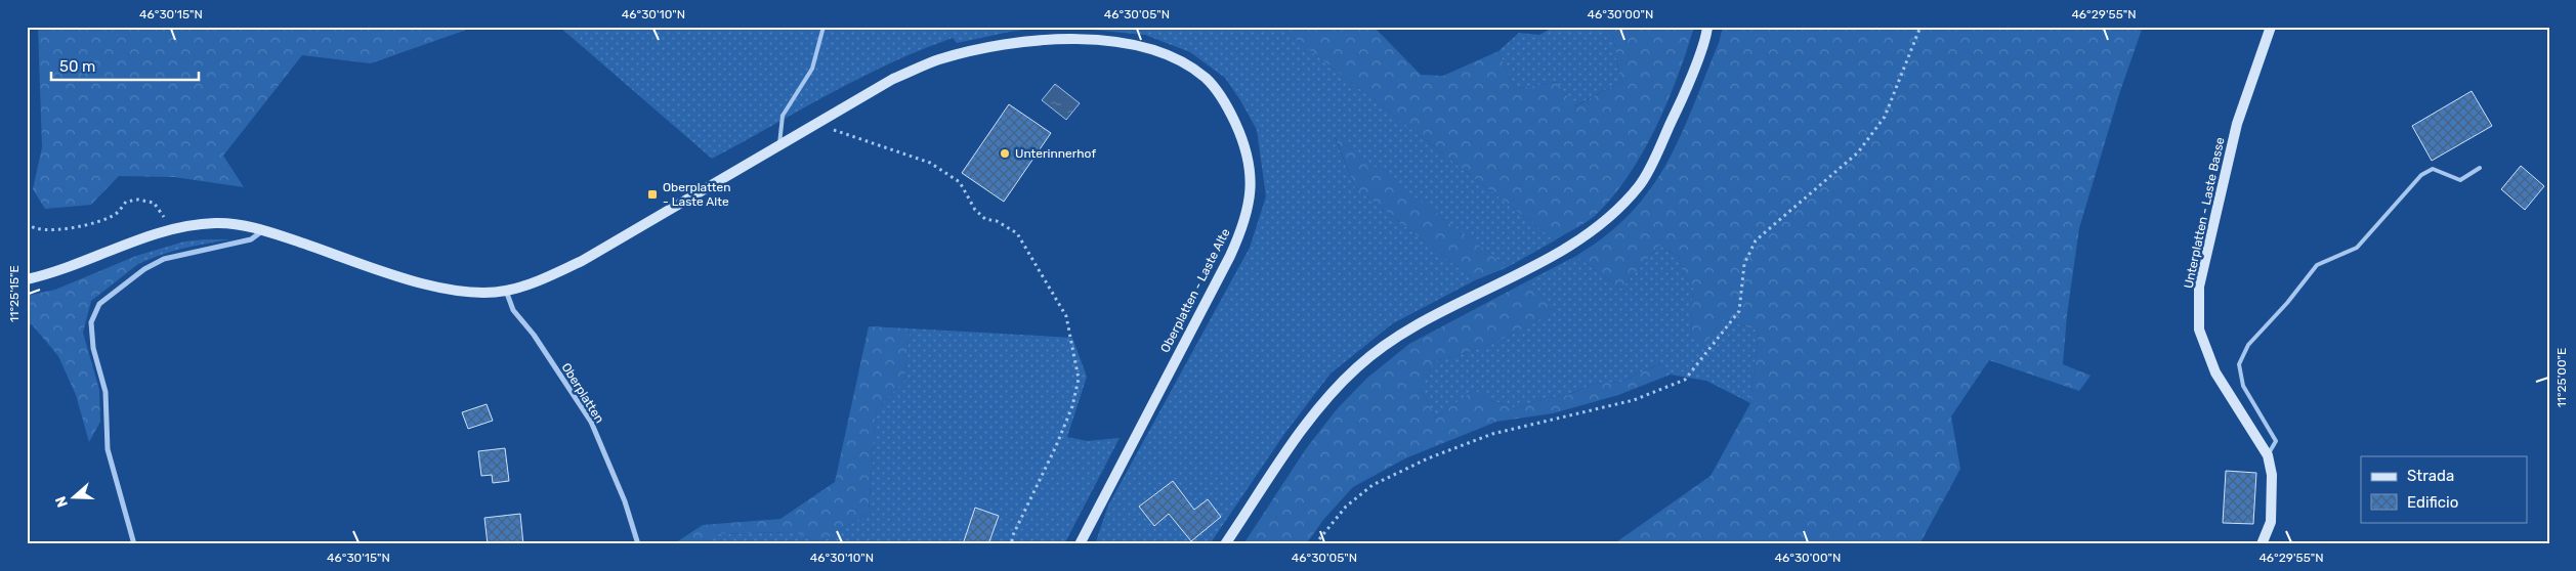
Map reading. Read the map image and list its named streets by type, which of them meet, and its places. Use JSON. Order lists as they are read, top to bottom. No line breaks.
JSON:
{"streets":{"main road":["Unterplatten - Laste Basse","Oberplatten - Laste Alte"],"street":["Oberplatten"]},"crossings":[["Oberplatten - Laste Alte","Oberplatten"]],"places":{"other":["Unterinnerhof"],"transit":["Oberplatten - Laste Alte"]},"legend":["Strada","Edificio"],"scale_bar":"50 m","north":"left","coordinates":["46°30'15\"N","46°30'10\"N","46°30'05\"N","46°30'00\"N","46°29'55\"N","11°25'15\"E","11°25'00\"E"]}
